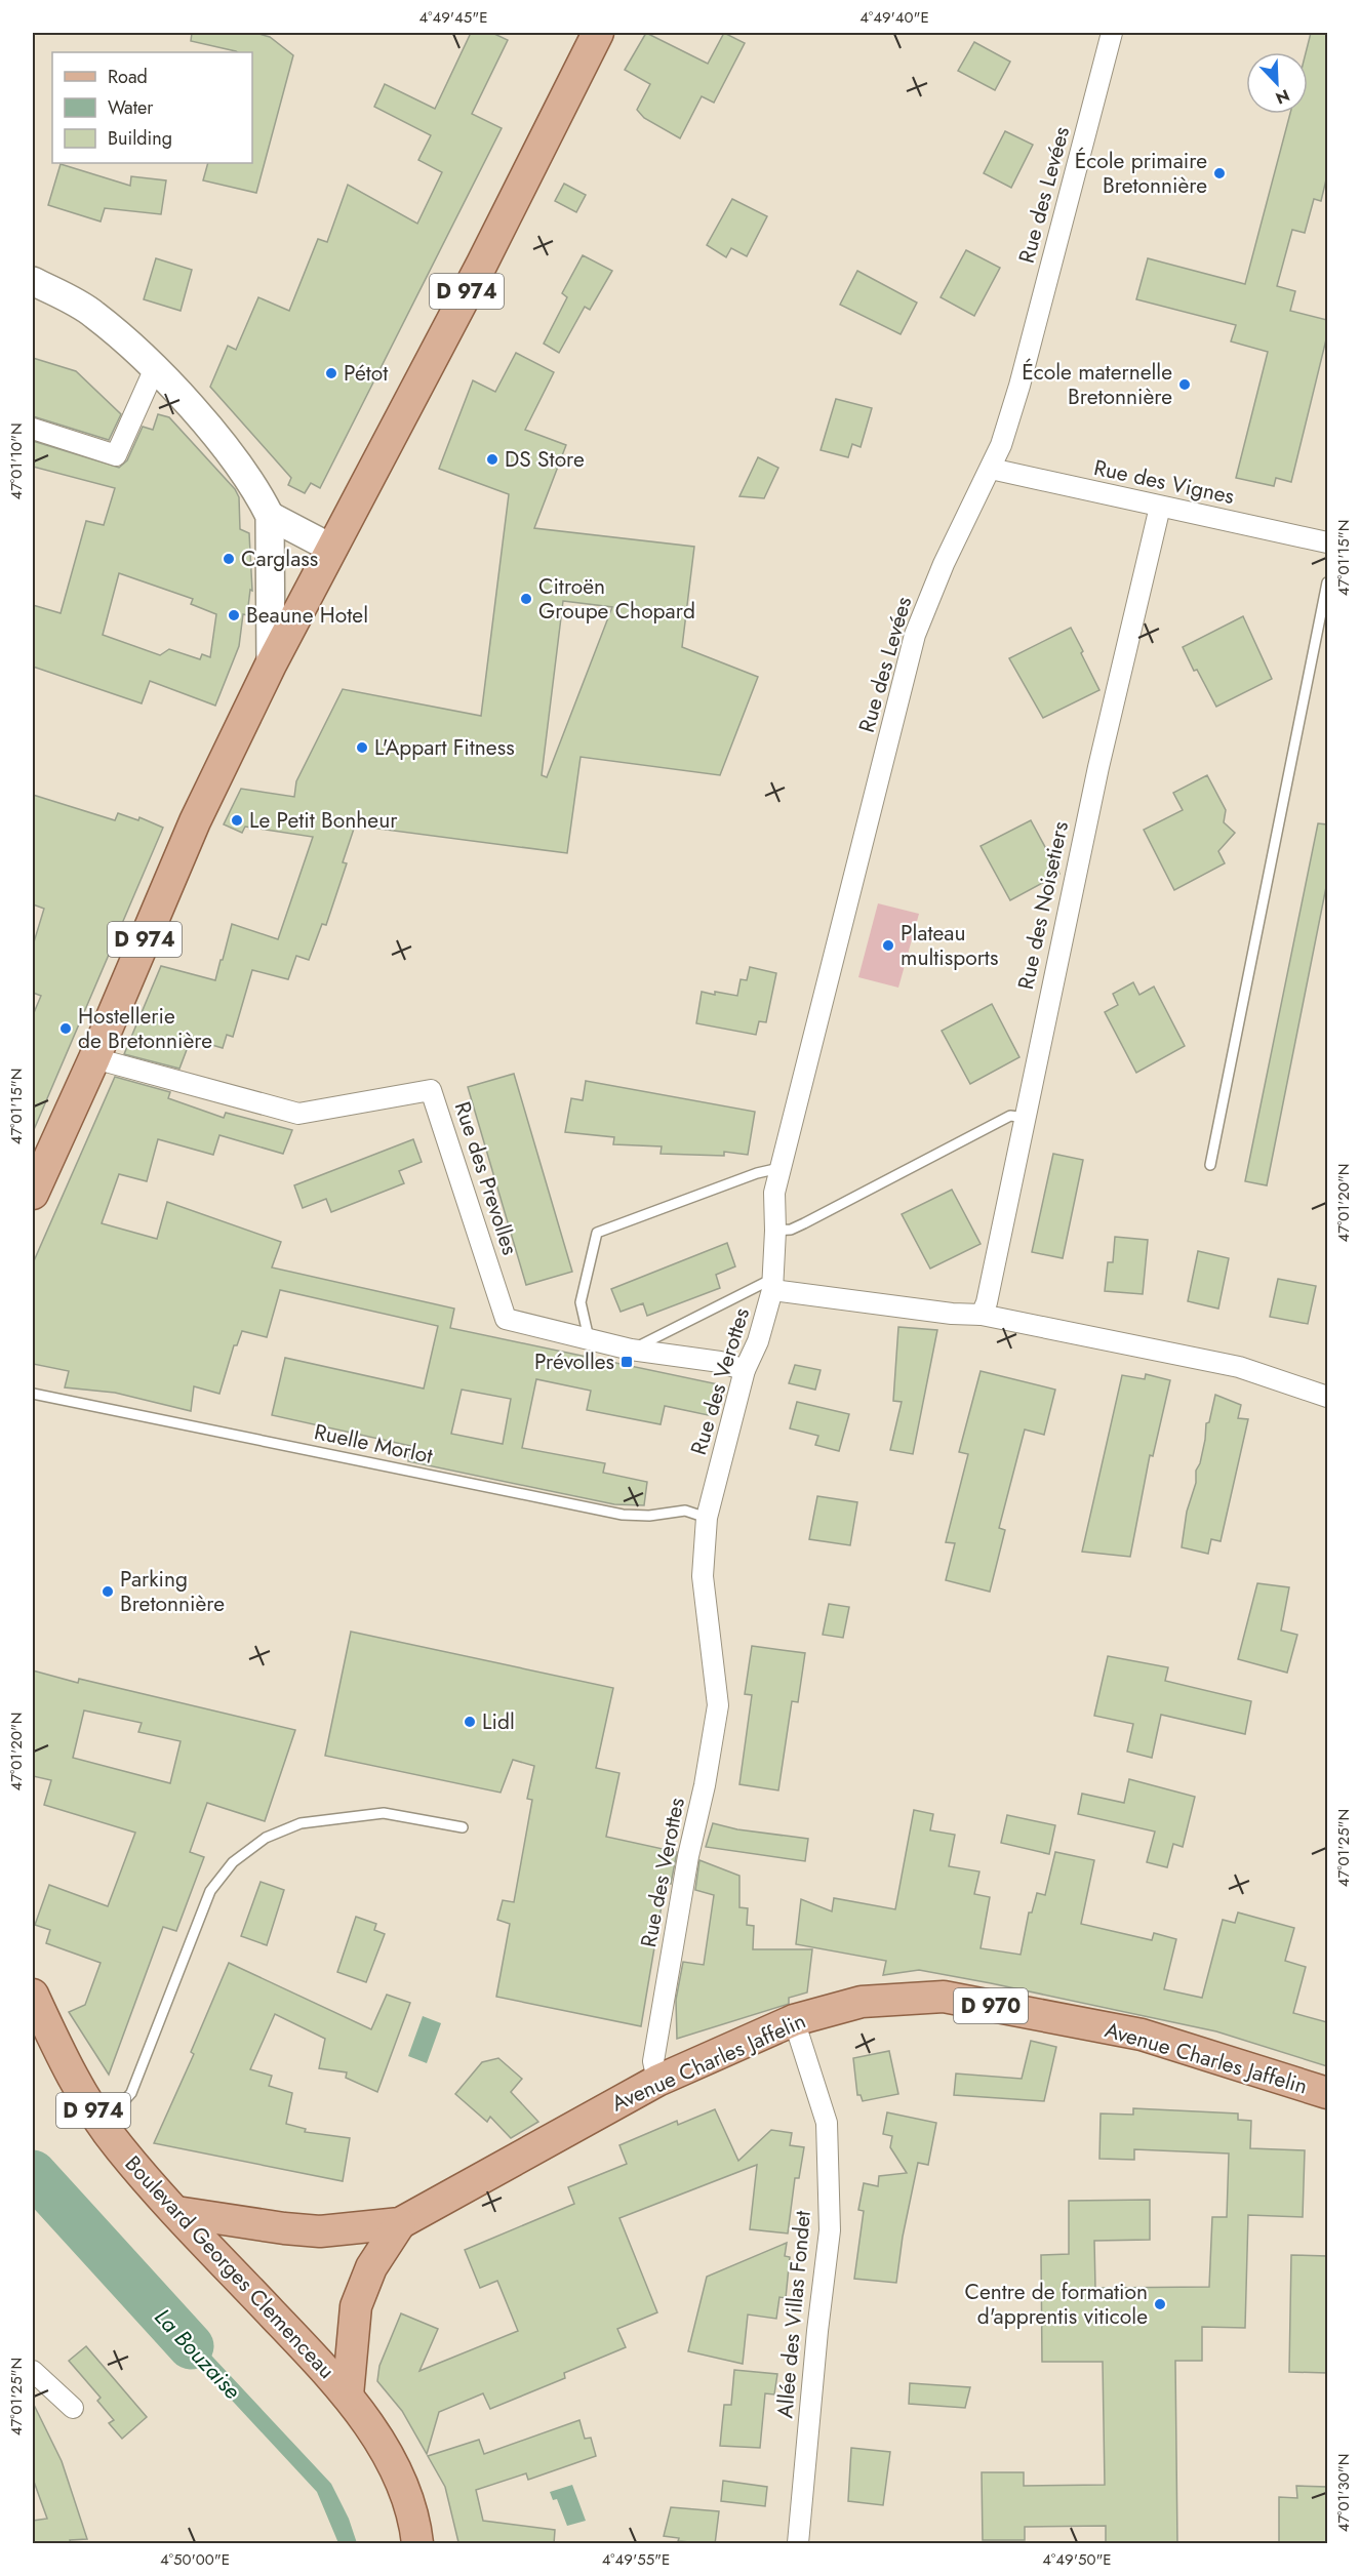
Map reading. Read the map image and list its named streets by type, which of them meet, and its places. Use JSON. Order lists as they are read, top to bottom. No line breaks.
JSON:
{"streets":{"main road":["D 974","D 970","Avenue Charles Jaffelin","Boulevard Georges Clemenceau"],"street":["Rue des Levées","Rue des Vignes","Rue des Noisetiers","Rue des Prevolles","Rue des Verottes","Allée des Villas Fondet"],"lane":["Ruelle Morlot"]},"crossings":[["Rue des Levées","Rue des Vignes"],["Rue des Levées","Rue des Verottes"],["D 974","Rue des Prevolles"],["Rue des Vignes","Rue des Noisetiers"],["Rue des Noisetiers","Rue des Verottes"],["Rue des Prevolles","Rue des Verottes"],["Rue des Verottes","Ruelle Morlot"],["Rue des Verottes","Avenue Charles Jaffelin"],["Avenue Charles Jaffelin","Allée des Villas Fondet"]],"water":["La Bouzaise"],"places":{"other":["École primaire Bretonnière","Pétot","École maternelle Bretonnière","DS Store","Carglass","Citroën Groupe Chopard","Beaune Hotel","L'Appart Fitness","Le Petit Bonheur","Plateau multisports","Hostellerie de Bretonnière","Parking Bretonnière","Lidl","Centre de formation d'apprentis viticole"],"transit":["Prévolles"]},"legend":["Road","Water","Building"],"north":"bottom right","coordinates":["4°49'45\"E","4°49'40\"E","47°01'10\"N","47°01'15\"N","47°01'20\"N","47°01'25\"N","47°01'30\"N","4°50'00\"E","4°49'55\"E","4°49'50\"E"]}
